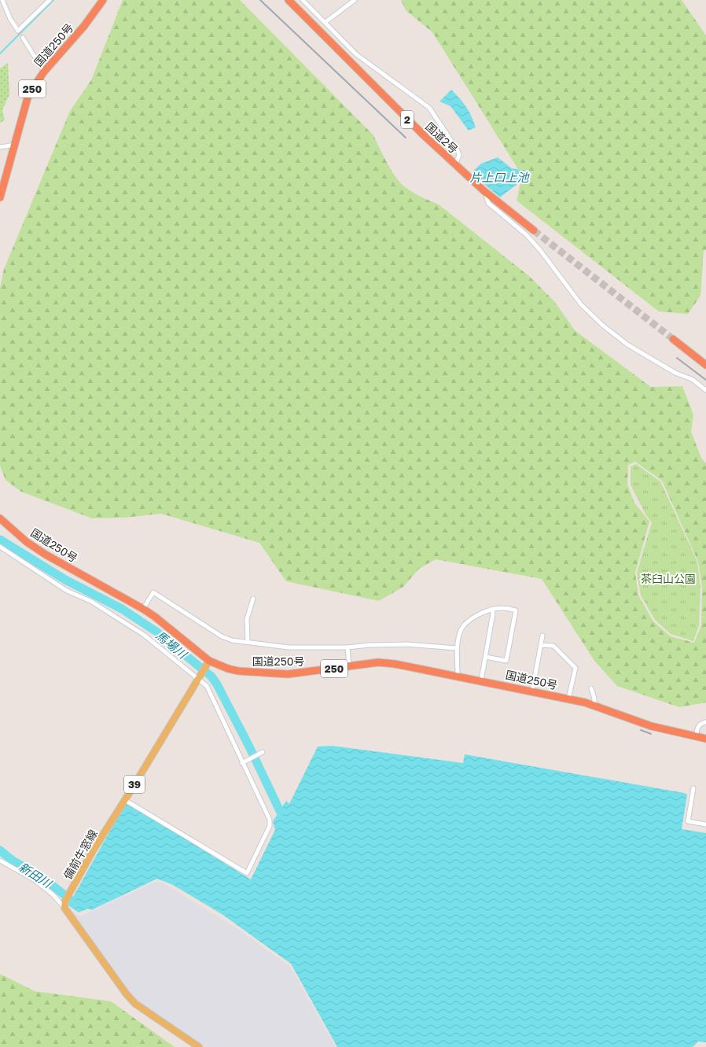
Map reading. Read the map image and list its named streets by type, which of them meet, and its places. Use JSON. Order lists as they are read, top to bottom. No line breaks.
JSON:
{"streets":{"highway":["国道250号","250","2","国道2号"],"main road":["39","備前牛窓線"]},"crossings":[["国道250号","備前牛窓線"]],"water":["片上口上池","馬場川","新田川"],"parks":["茶臼山公園"]}
